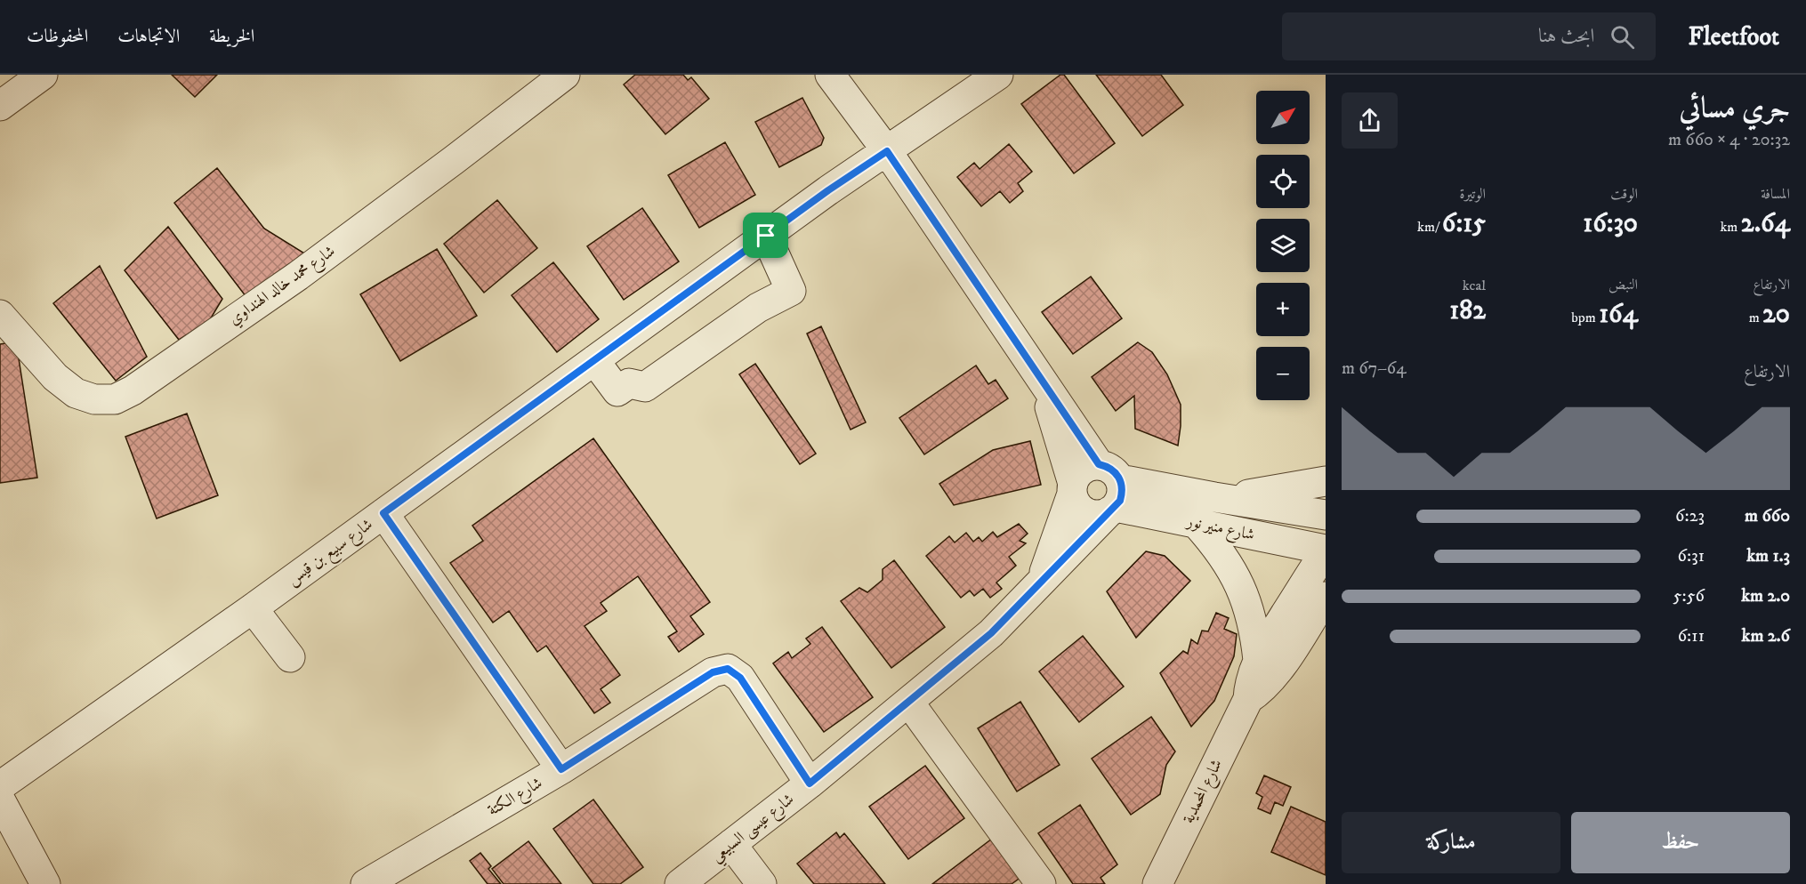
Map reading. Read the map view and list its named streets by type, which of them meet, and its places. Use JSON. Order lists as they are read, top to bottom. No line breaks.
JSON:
{"streets":{"street":["شارع محمد خالد الهنداوي","شارع منير نور","شارع سبيع بن قيس","شارع المحمدية","شارع الكتة","شارع عيسى السبيعي"]},"crossings":[["شارع منير نور","شارع المحمدية"],["شارع منير نور","شارع عيسى السبيعي"],["شارع سبيع بن قيس","شارع الكتة"]],"north":"top right","page":{"header":"Fleetfoot","search":"ابحث هنا","nav":["الخريطة","الاتجاهات","المحفوظات"],"heading":["جري مسائي","20:32 · 4 × 660 m"],"map_buttons":["+","−"],"stats":[["المسافة","2.64 km"],["الوقت","16:30"],["الوتيرة","6:15 /km"],["الارتفاع","20 m"],["النبض","164 bpm"],["kcal","182"]],"chart":["الارتفاع","64–67 m"],"list":[{"name":"660 m","note":"6:23"},{"name":"1.3 km","note":"6:31"},{"name":"2.0 km","note":"5:56"},{"name":"2.6 km","note":"6:11"}],"buttons":["حفظ","مشاركة"]}}
